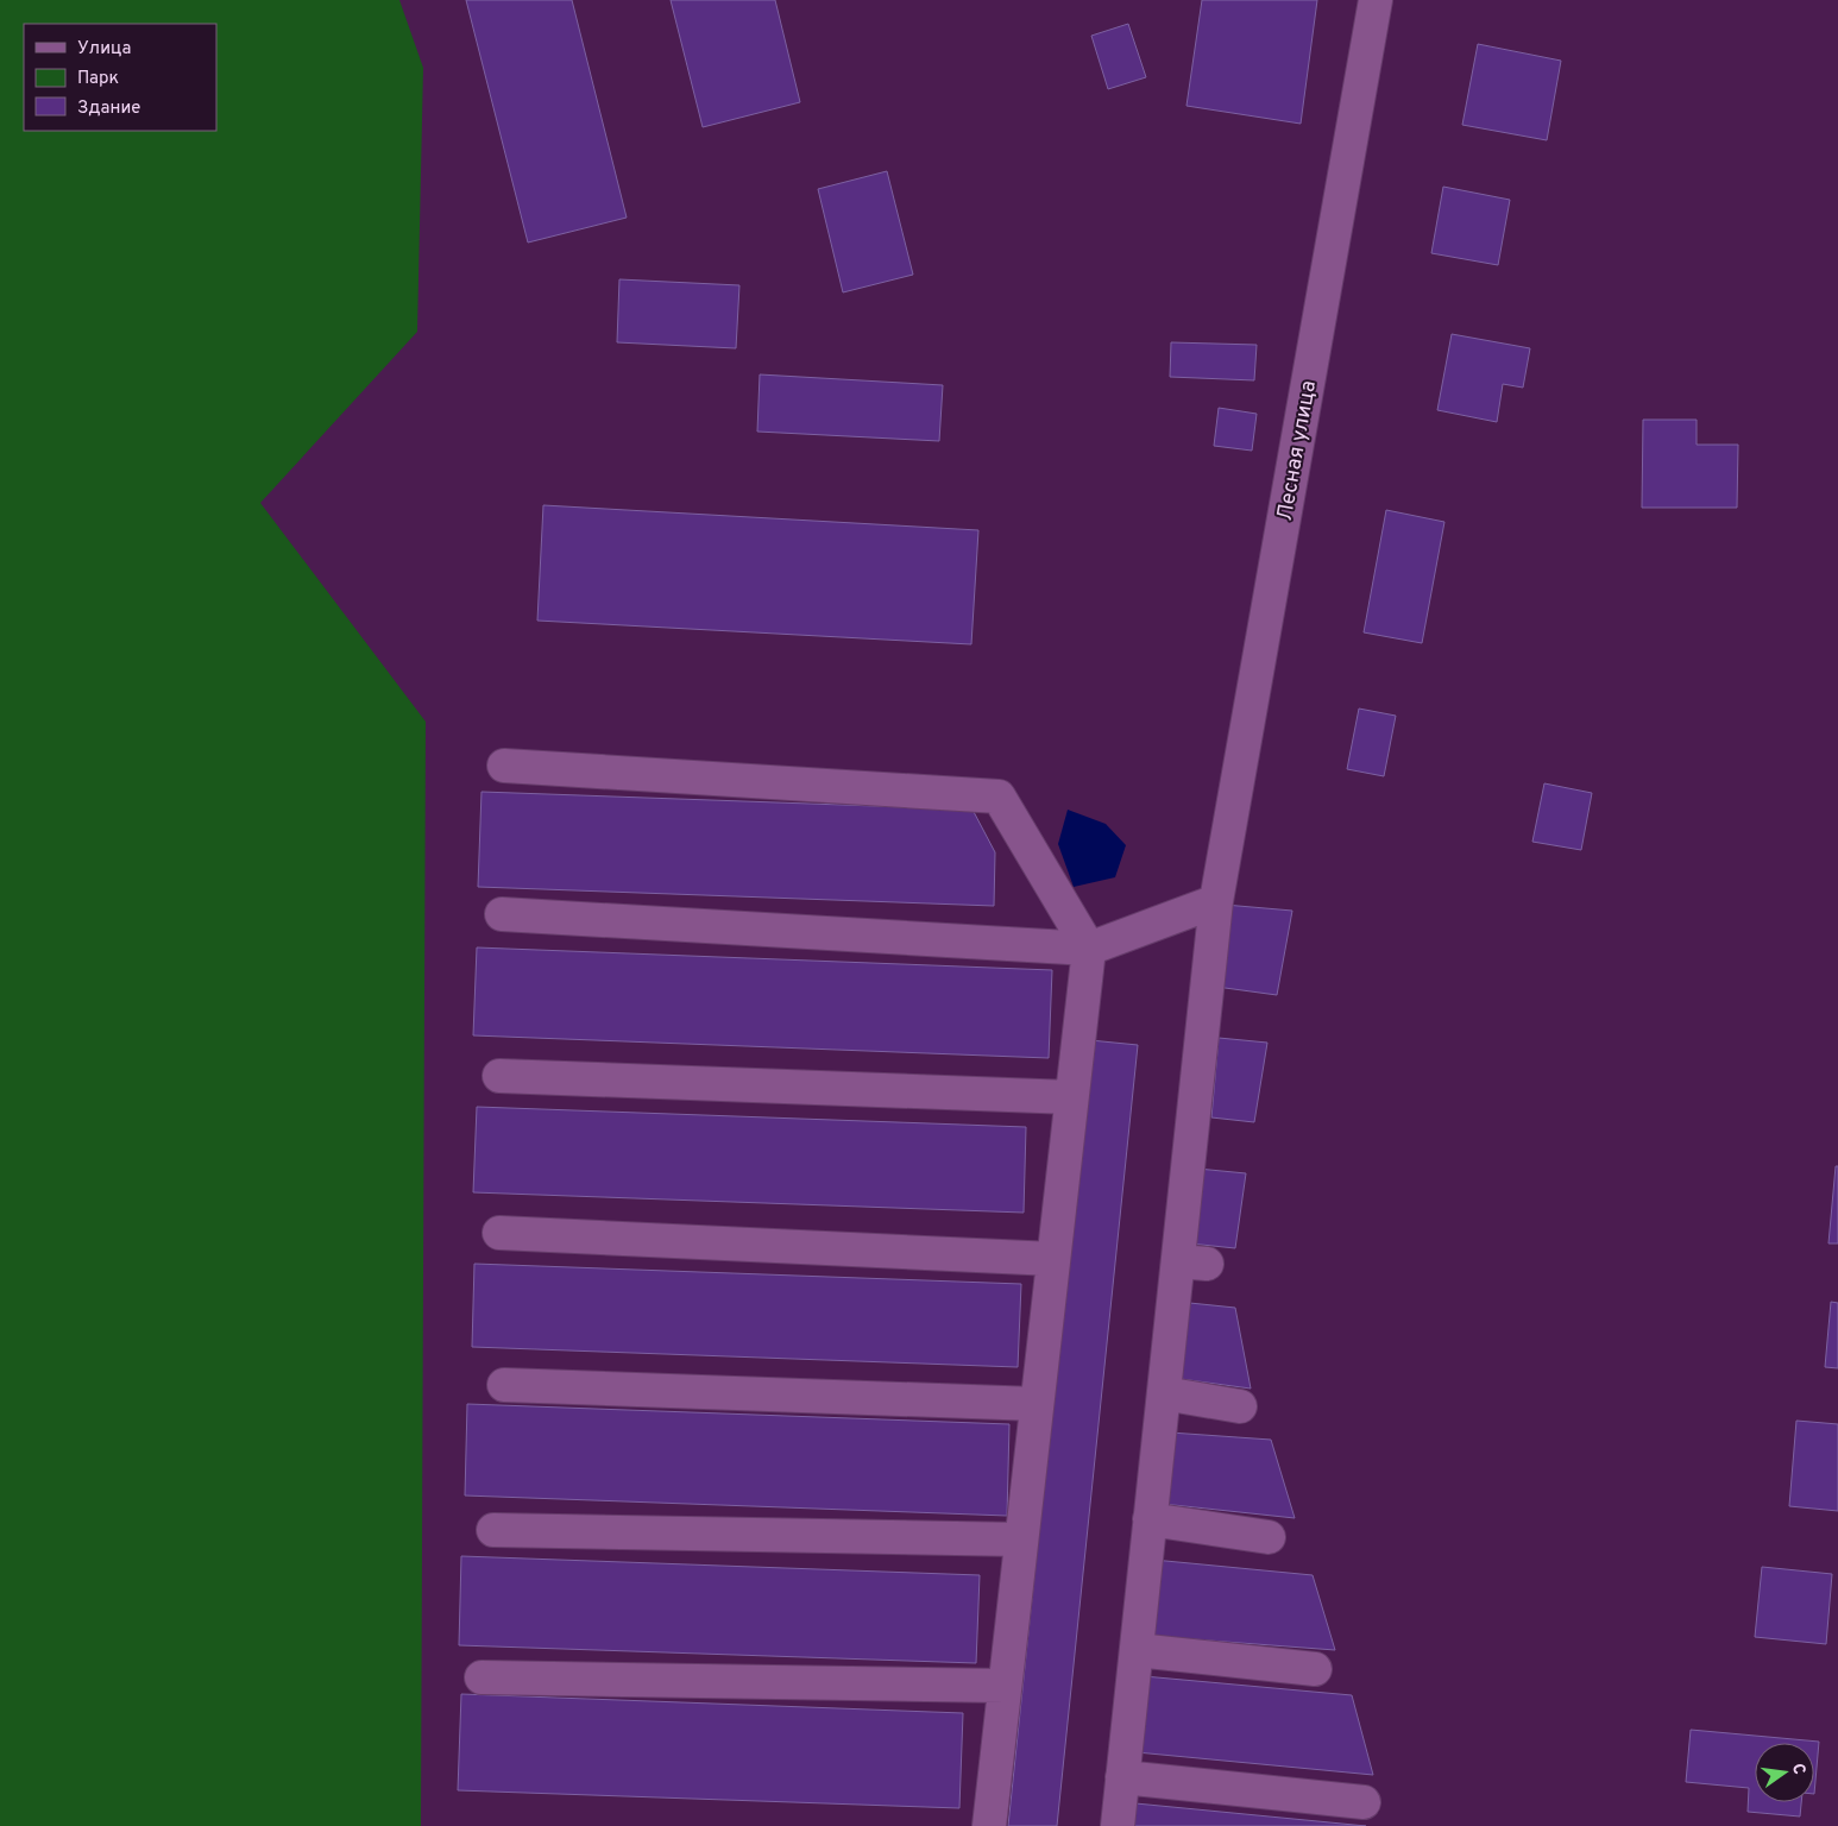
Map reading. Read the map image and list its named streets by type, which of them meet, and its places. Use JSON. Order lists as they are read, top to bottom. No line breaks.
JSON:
{"streets":{"street":["Лесная улица"]},"legend":["Улица","Парк","Здание"],"north":"right"}
